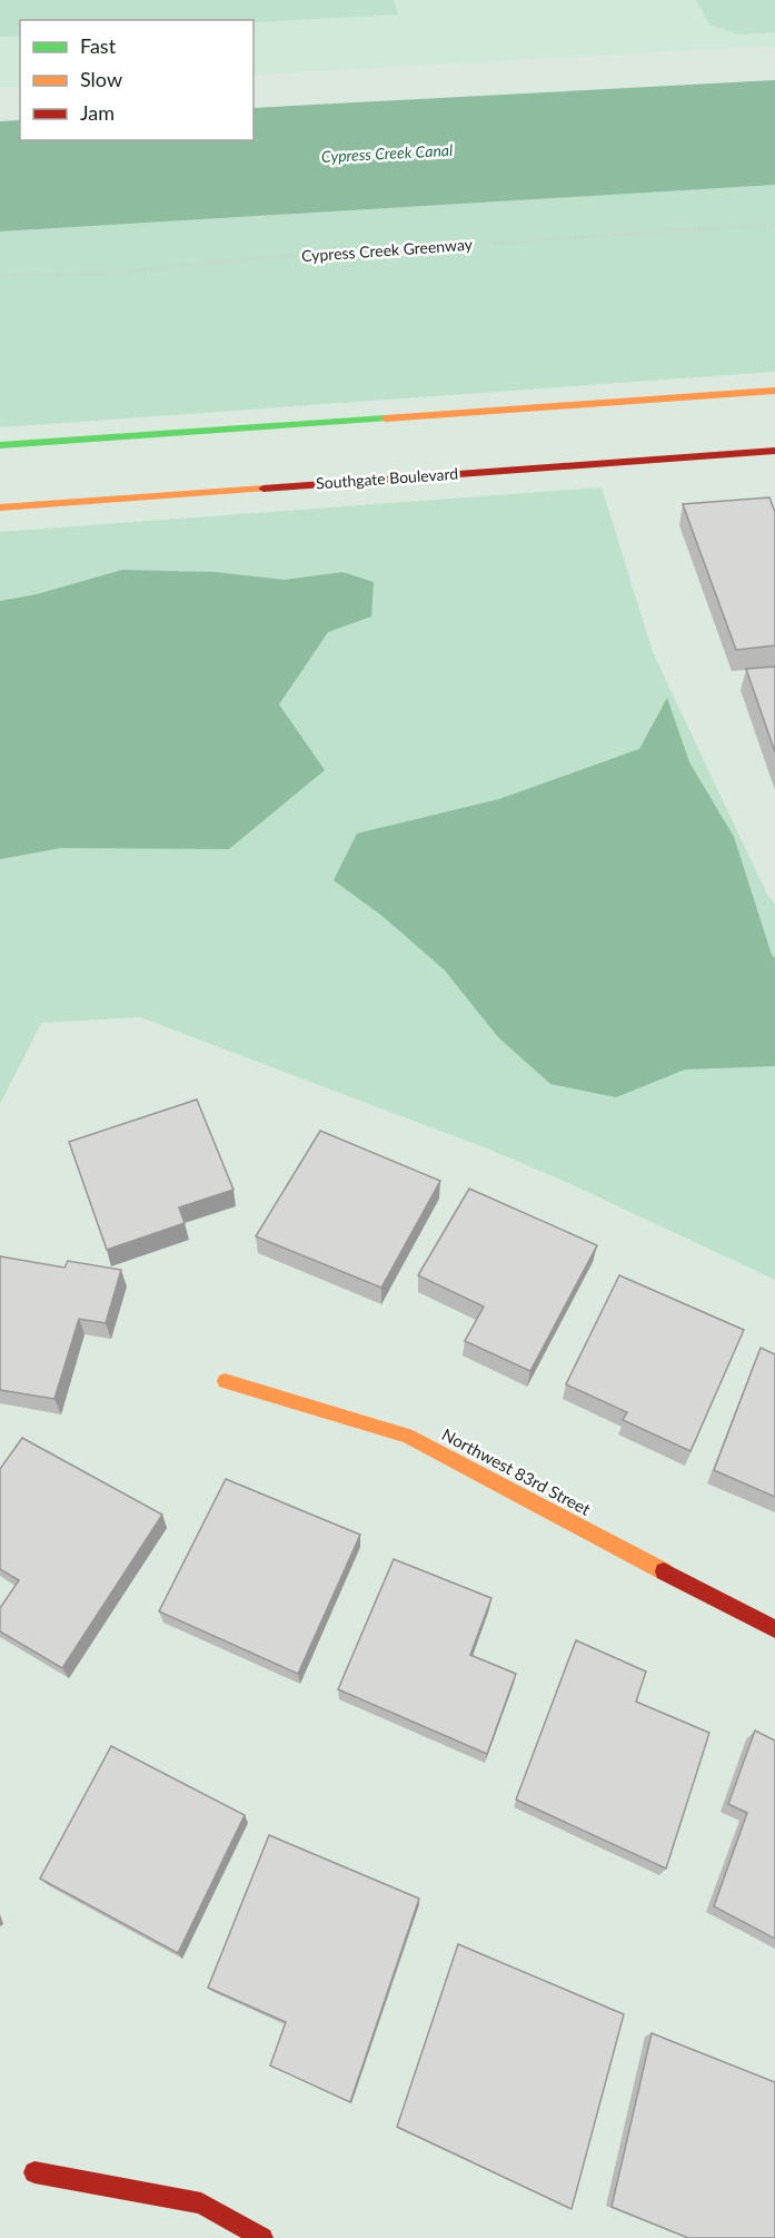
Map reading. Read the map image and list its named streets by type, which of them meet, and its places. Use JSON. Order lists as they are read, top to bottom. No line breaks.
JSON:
{"streets":{"main road":["Southgate Boulevard","Northwest 83rd Street"],"path":["Cypress Creek Greenway"]},"water":["Cypress Creek Canal"],"legend":["Fast","Slow","Jam"]}
